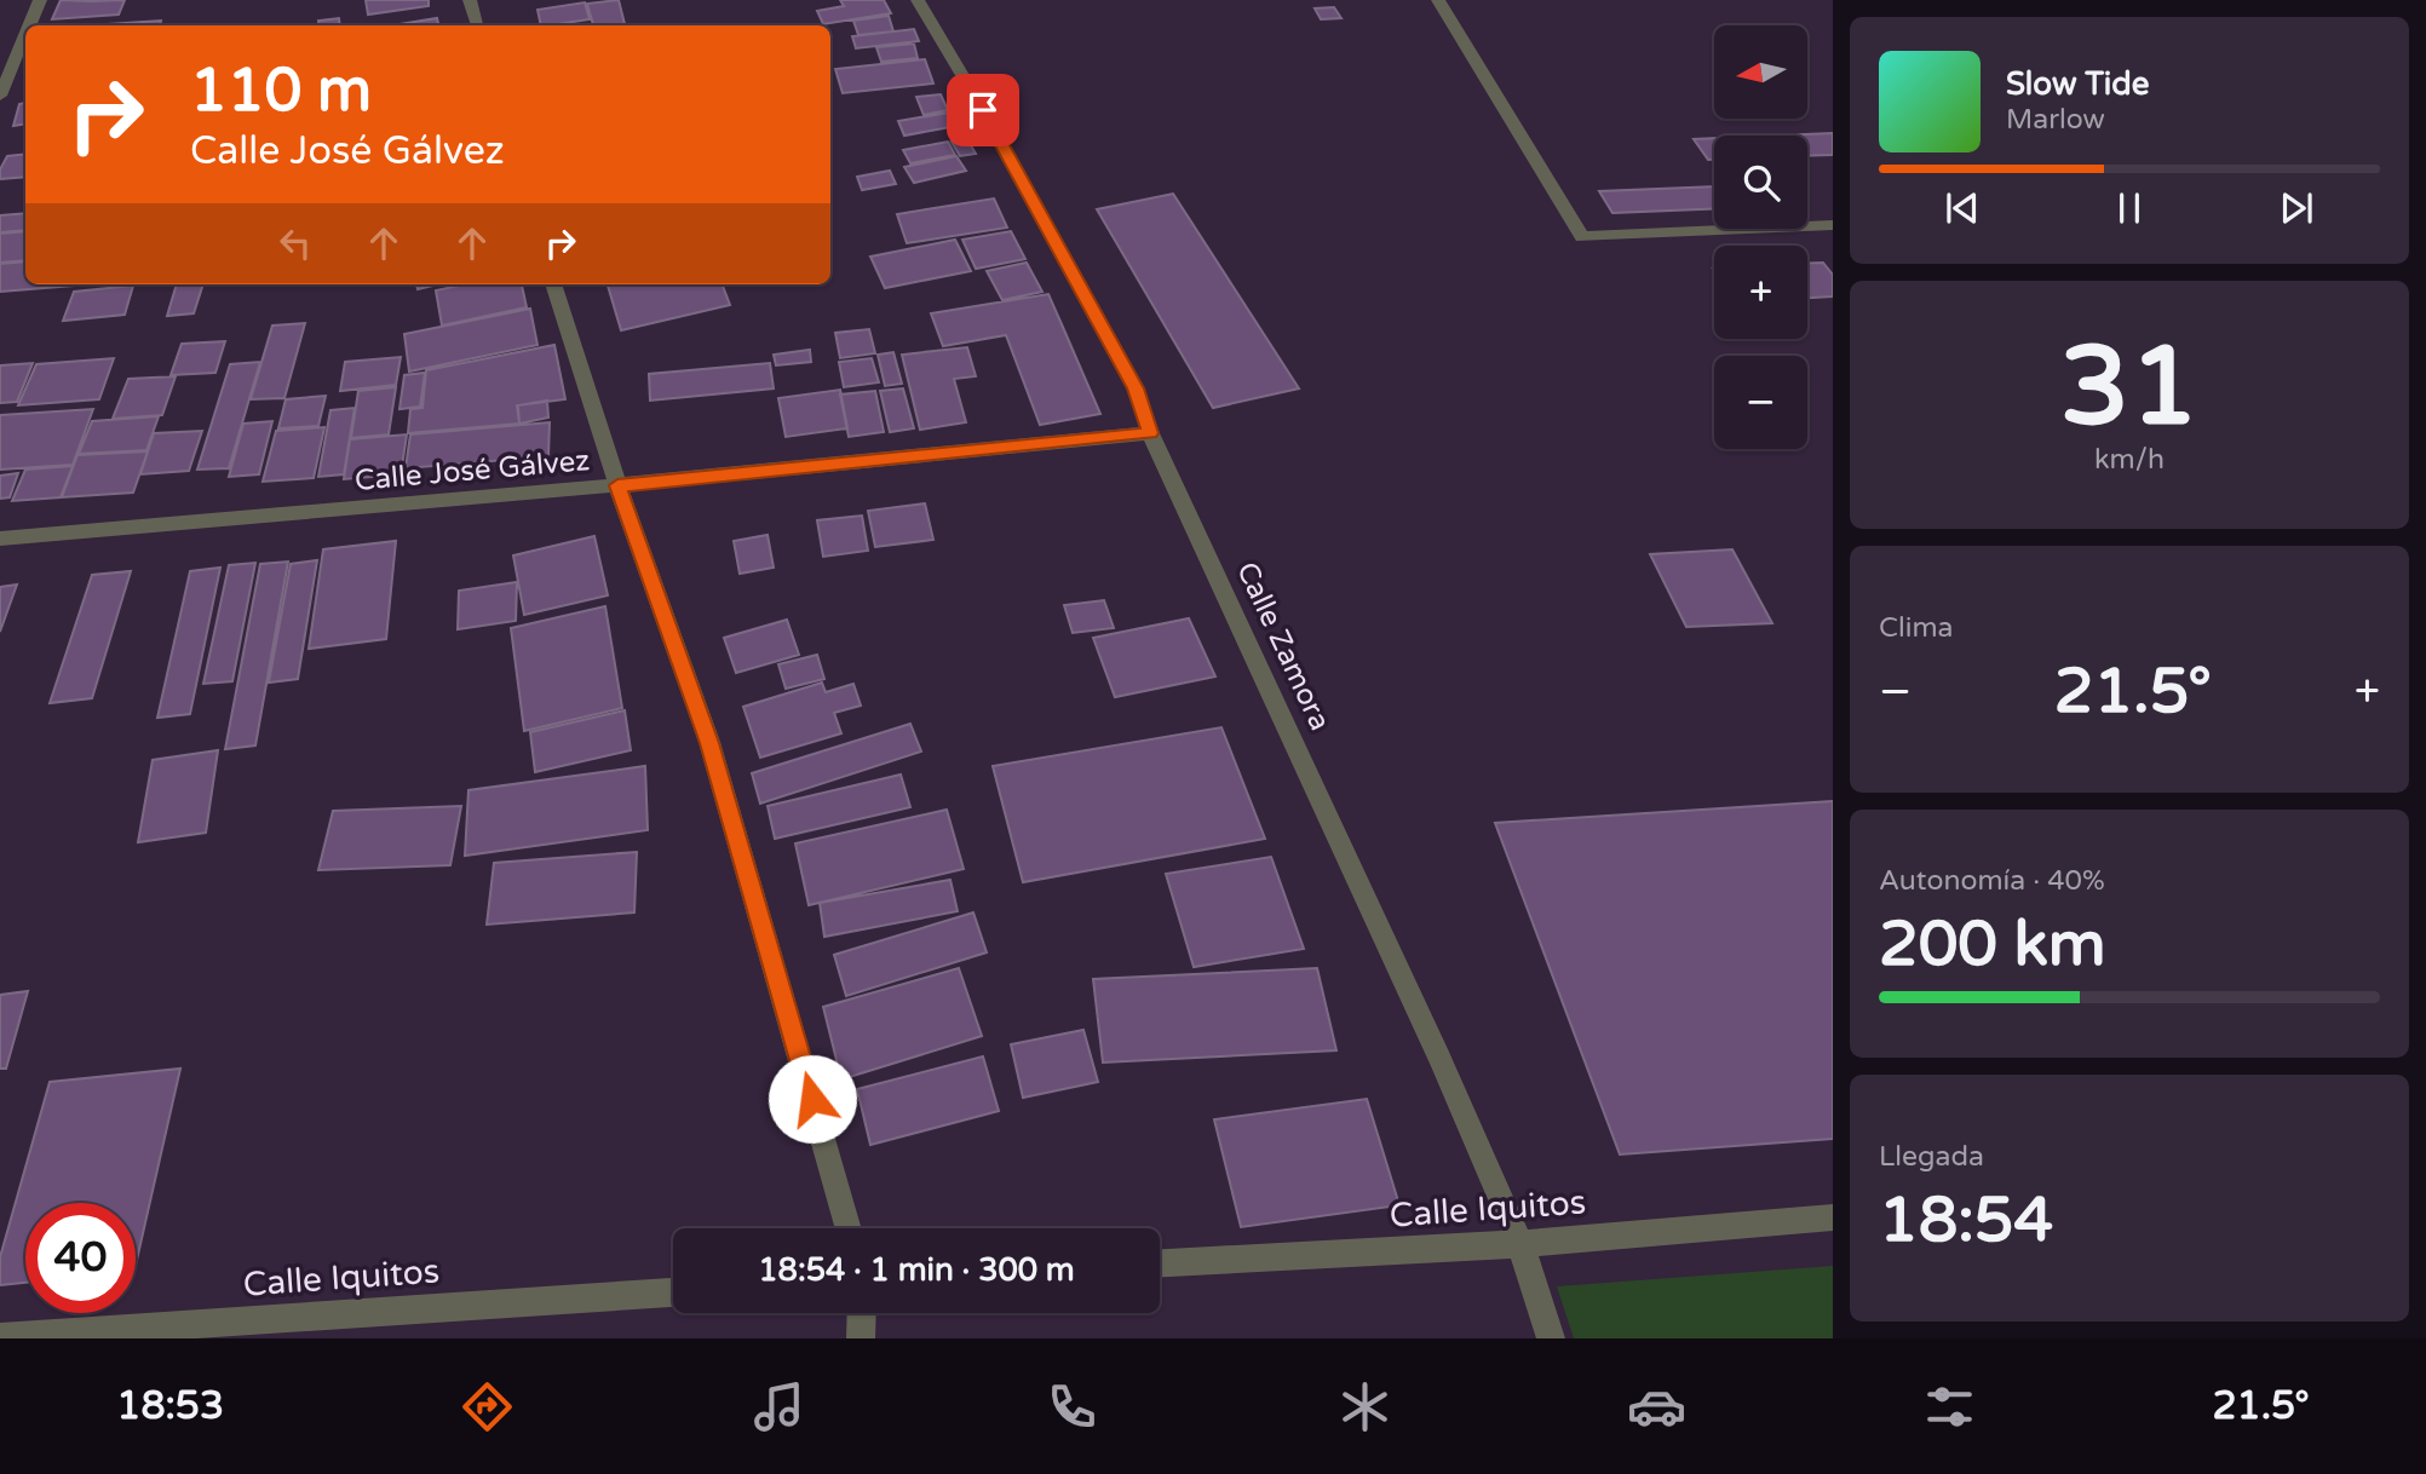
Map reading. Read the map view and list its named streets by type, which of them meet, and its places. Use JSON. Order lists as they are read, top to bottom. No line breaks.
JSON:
{"streets":{"street":["Calle José Gálvez","Calle Zamora","Calle Iquitos"]},"crossings":[["Calle José Gálvez","Calle Zamora"],["Calle Zamora","Calle Iquitos"]],"north":"left","page":{"map_buttons":["+","−"],"turn":["110 m","Calle José Gálvez"],"song":["Slow Tide","Marlow"],"tile":[["31","km/h"],"Clima",["Autonomía · 40%","200 km"],["Llegada","18:54"]],"heat":["−","21.5°","+"],"limit":"40","trip":"18:54 · 1 min · 300 m","tabs":["18:53","21.5°"]}}
